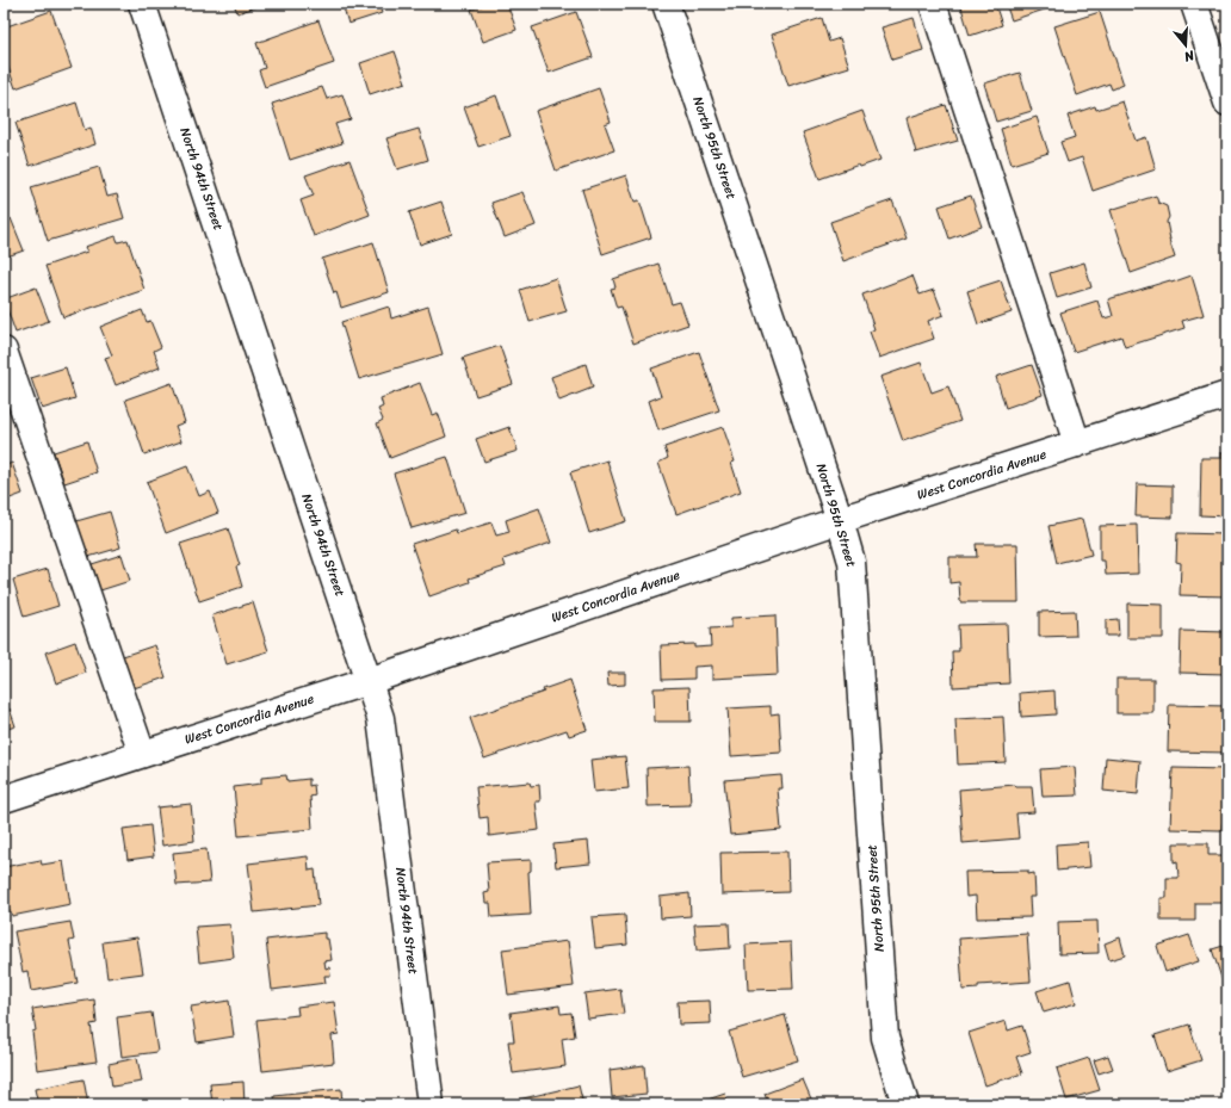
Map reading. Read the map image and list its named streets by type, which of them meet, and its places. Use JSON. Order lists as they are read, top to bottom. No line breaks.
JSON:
{"streets":{"street":["North 95th Street","North 94th Street","West Concordia Avenue"]},"crossings":[["North 95th Street","West Concordia Avenue"],["North 94th Street","West Concordia Avenue"]],"north":"bottom"}
